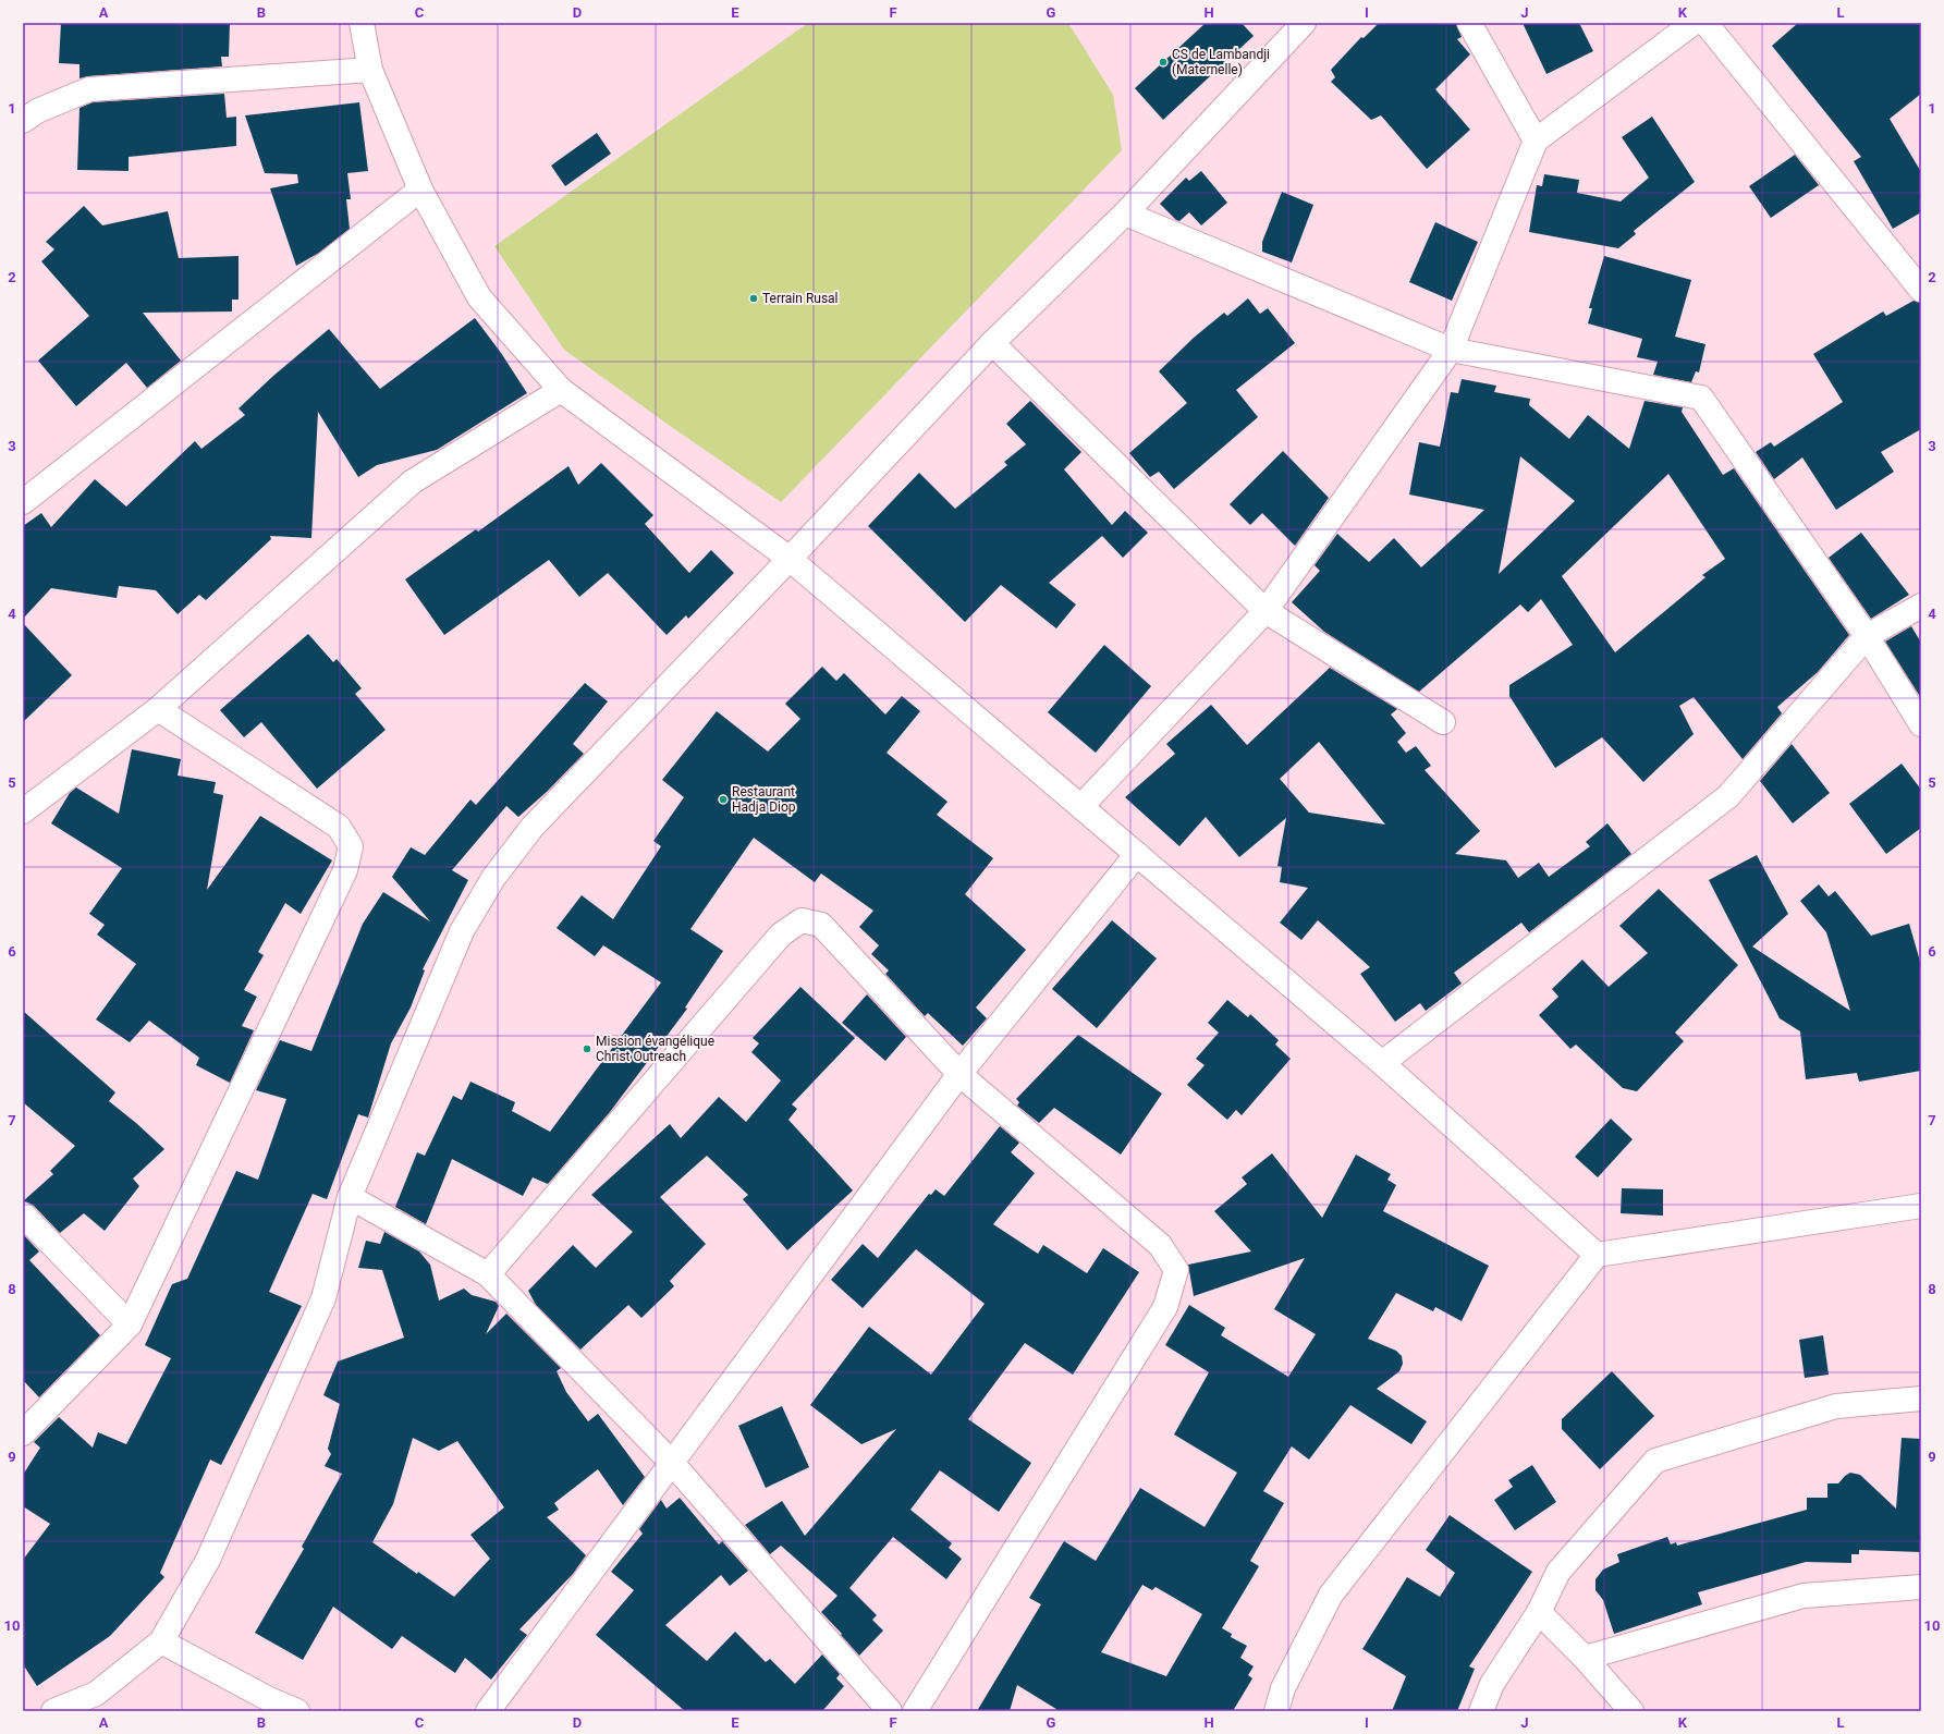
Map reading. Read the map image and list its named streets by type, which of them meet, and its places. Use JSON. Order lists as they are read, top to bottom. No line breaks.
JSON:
{"places":["CS de Lambandji (Maternelle)","Terrain Rusal","Restaurant Hadja Diop","Mission évangélique Christ Outreach"],"grid":{"columns":["A","B","C","D","E","F","G","H","I","J","K","L"],"rows":["1","2","3","4","5","6","7","8","9","10"]}}
